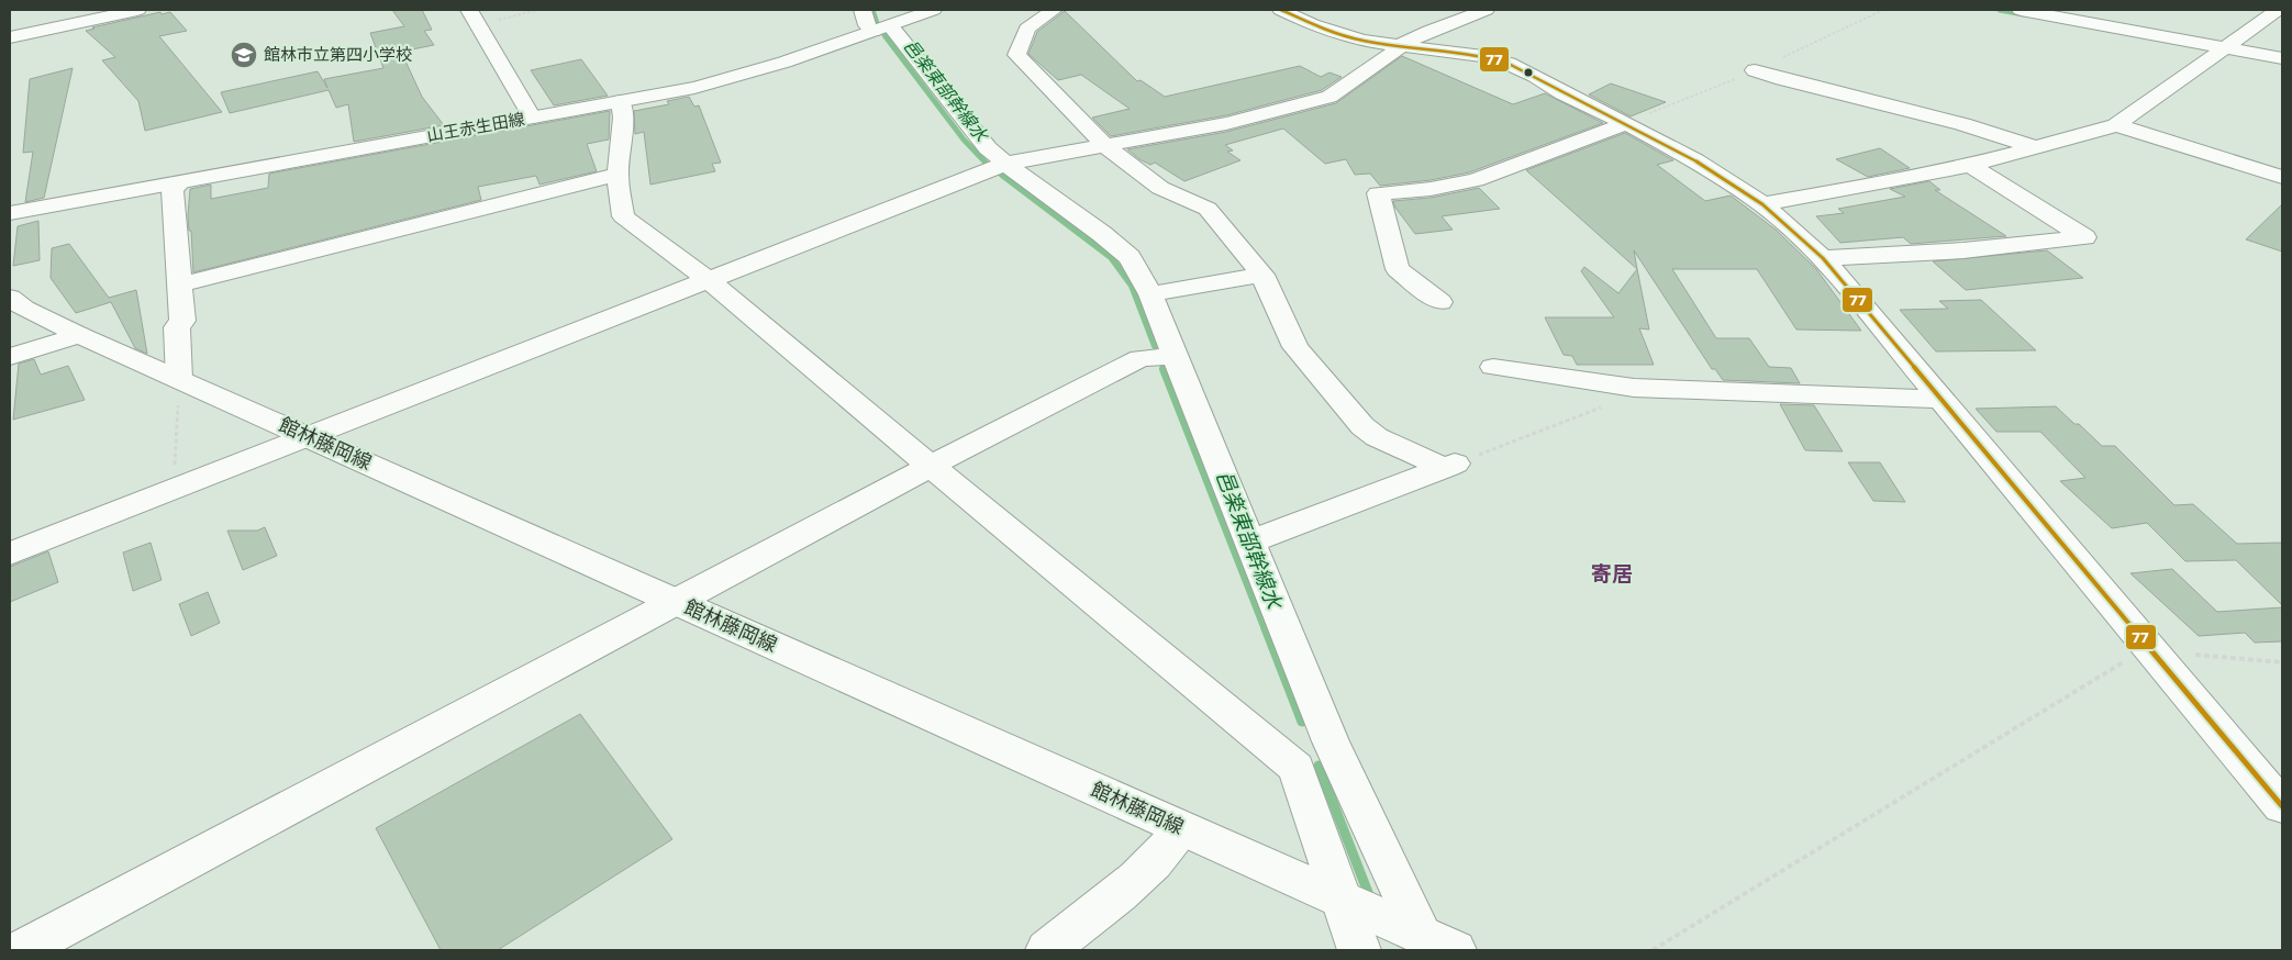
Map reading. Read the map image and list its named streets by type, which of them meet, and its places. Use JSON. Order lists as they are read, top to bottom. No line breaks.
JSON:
{"streets":{"street":["山王赤生田線","館林藤岡線"]},"districts":["寄居"],"water":["邑楽東部幹線水"],"places":{"school or university":["館林市立第四小学校"]},"lines":["transit line 77"]}
